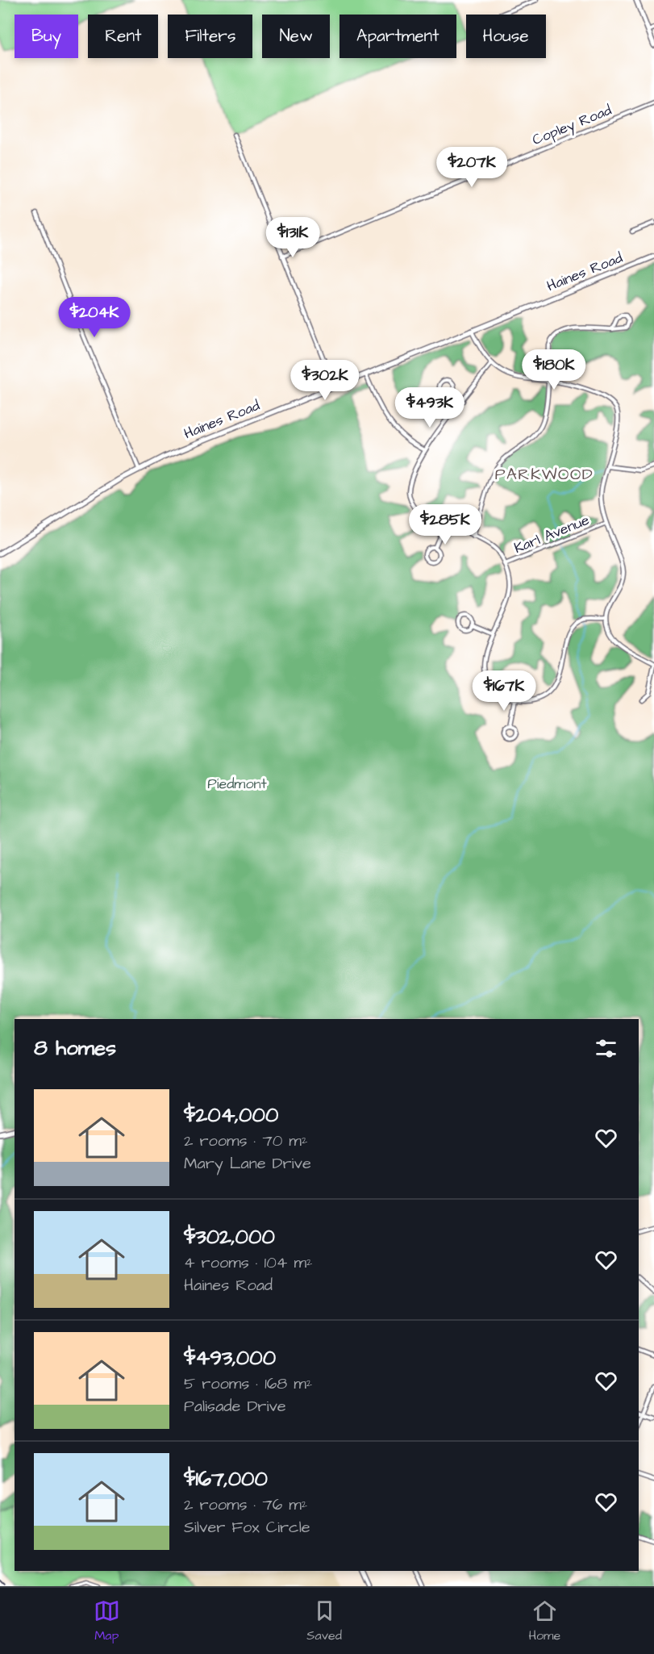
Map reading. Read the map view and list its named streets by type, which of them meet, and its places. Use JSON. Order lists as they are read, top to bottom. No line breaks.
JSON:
{"streets":{"main road":["Haines Road"],"street":["Copley Road","Karl Avenue"]},"districts":["PARKWOOD"],"parks":["Piedmont"],"page":{"chip":["Buy","Rent","Filters","New","Apartment","House"],"price":["$207K","$131K","$204K","$180K","$302K","$493K","$285K","$167K"],"heading":"8 homes","list":[{"name":"$204,000","note":"2 rooms · 70 m² · Mary Lane Drive"},{"name":"$302,000","note":"4 rooms · 104 m² · Haines Road"},{"name":"$493,000","note":"5 rooms · 168 m² · Palisade Drive"},{"name":"$167,000","note":"2 rooms · 76 m² · Silver Fox Circle"}],"tabs":["Map","Saved","Home"]}}
